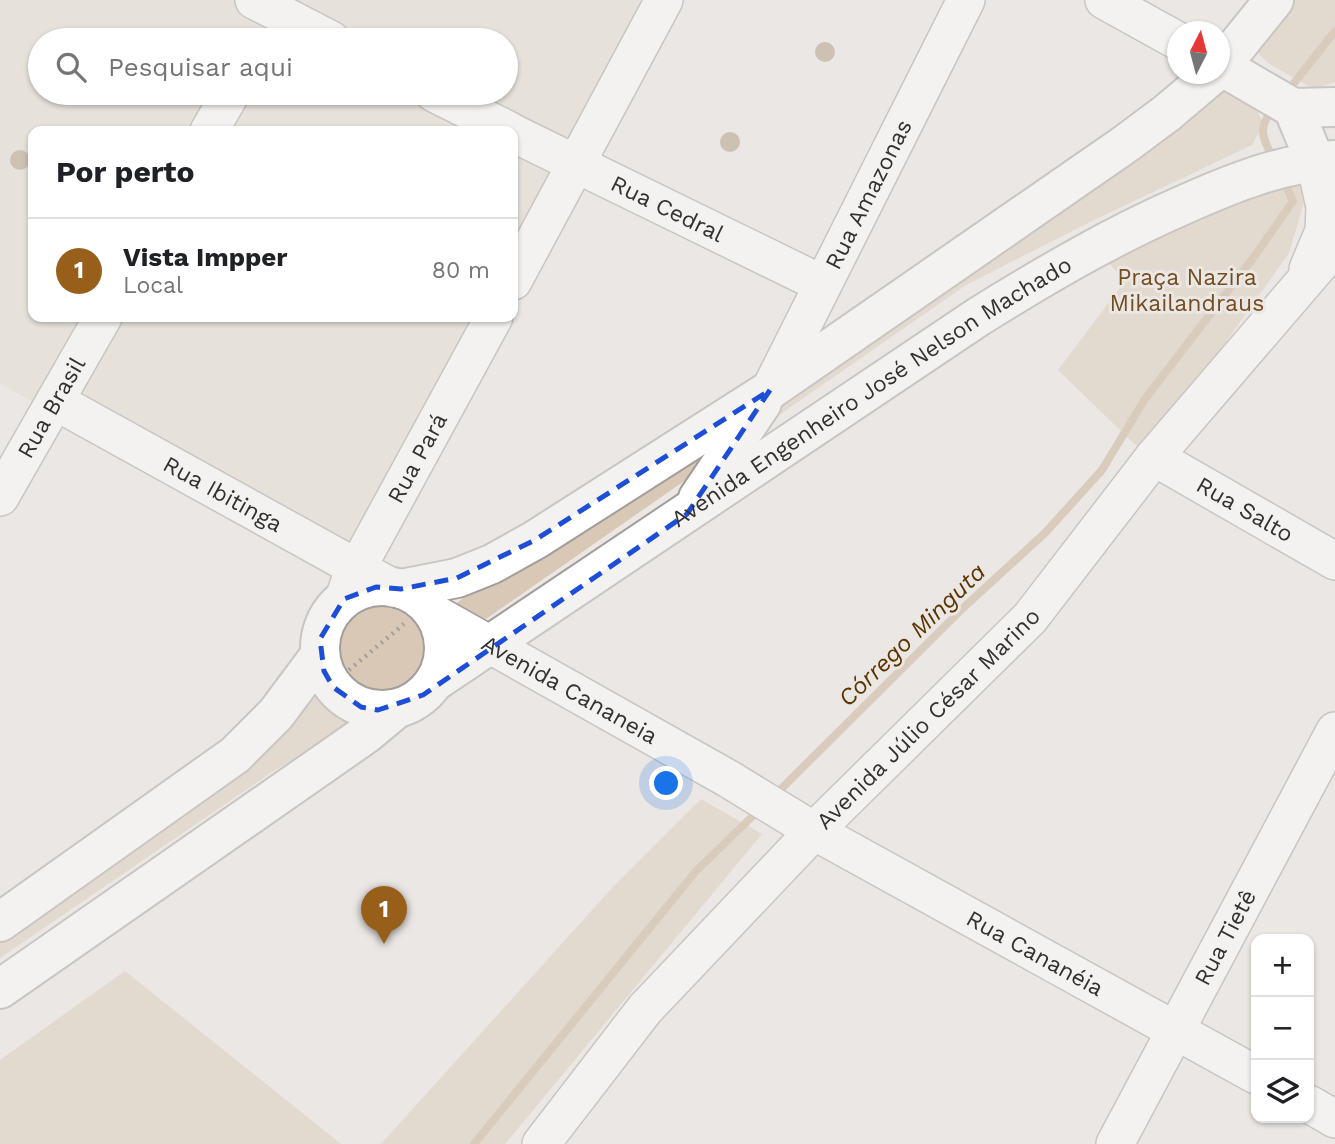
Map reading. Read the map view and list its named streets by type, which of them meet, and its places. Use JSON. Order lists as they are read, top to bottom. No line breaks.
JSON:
{"streets":{"main road":["Avenida Engenheiro José Nelson Machado"],"street":["Rua Amazonas","Rua Cedral","Rua Brasil","Rua Pará","Rua Ibitinga","Rua Salto","Avenida Cananeia","Avenida Júlio César Marino","Rua Tietê","Rua Cananéia"]},"crossings":[["Rua Amazonas","Rua Cedral"],["Avenida Engenheiro José Nelson Machado","Avenida Cananeia"],["Avenida Engenheiro José Nelson Machado","Avenida Júlio César Marino"],["Rua Brasil","Rua Ibitinga"],["Rua Pará","Rua Ibitinga"],["Rua Salto","Avenida Júlio César Marino"],["Avenida Cananeia","Avenida Júlio César Marino"],["Avenida Cananeia","Rua Cananéia"],["Avenida Júlio César Marino","Rua Cananéia"],["Rua Tietê","Rua Cananéia"]],"water":["Córrego Minguta"],"parks":["Praça Nazira Mikailandraus"],"north":"top","page":{"search":"Pesquisar aqui","heading":"Por perto","list":[{"mark":"1","name":"Vista Impper","note":"Local","value":"80 m"}],"pins":"1","map_buttons":["+","−"]}}
